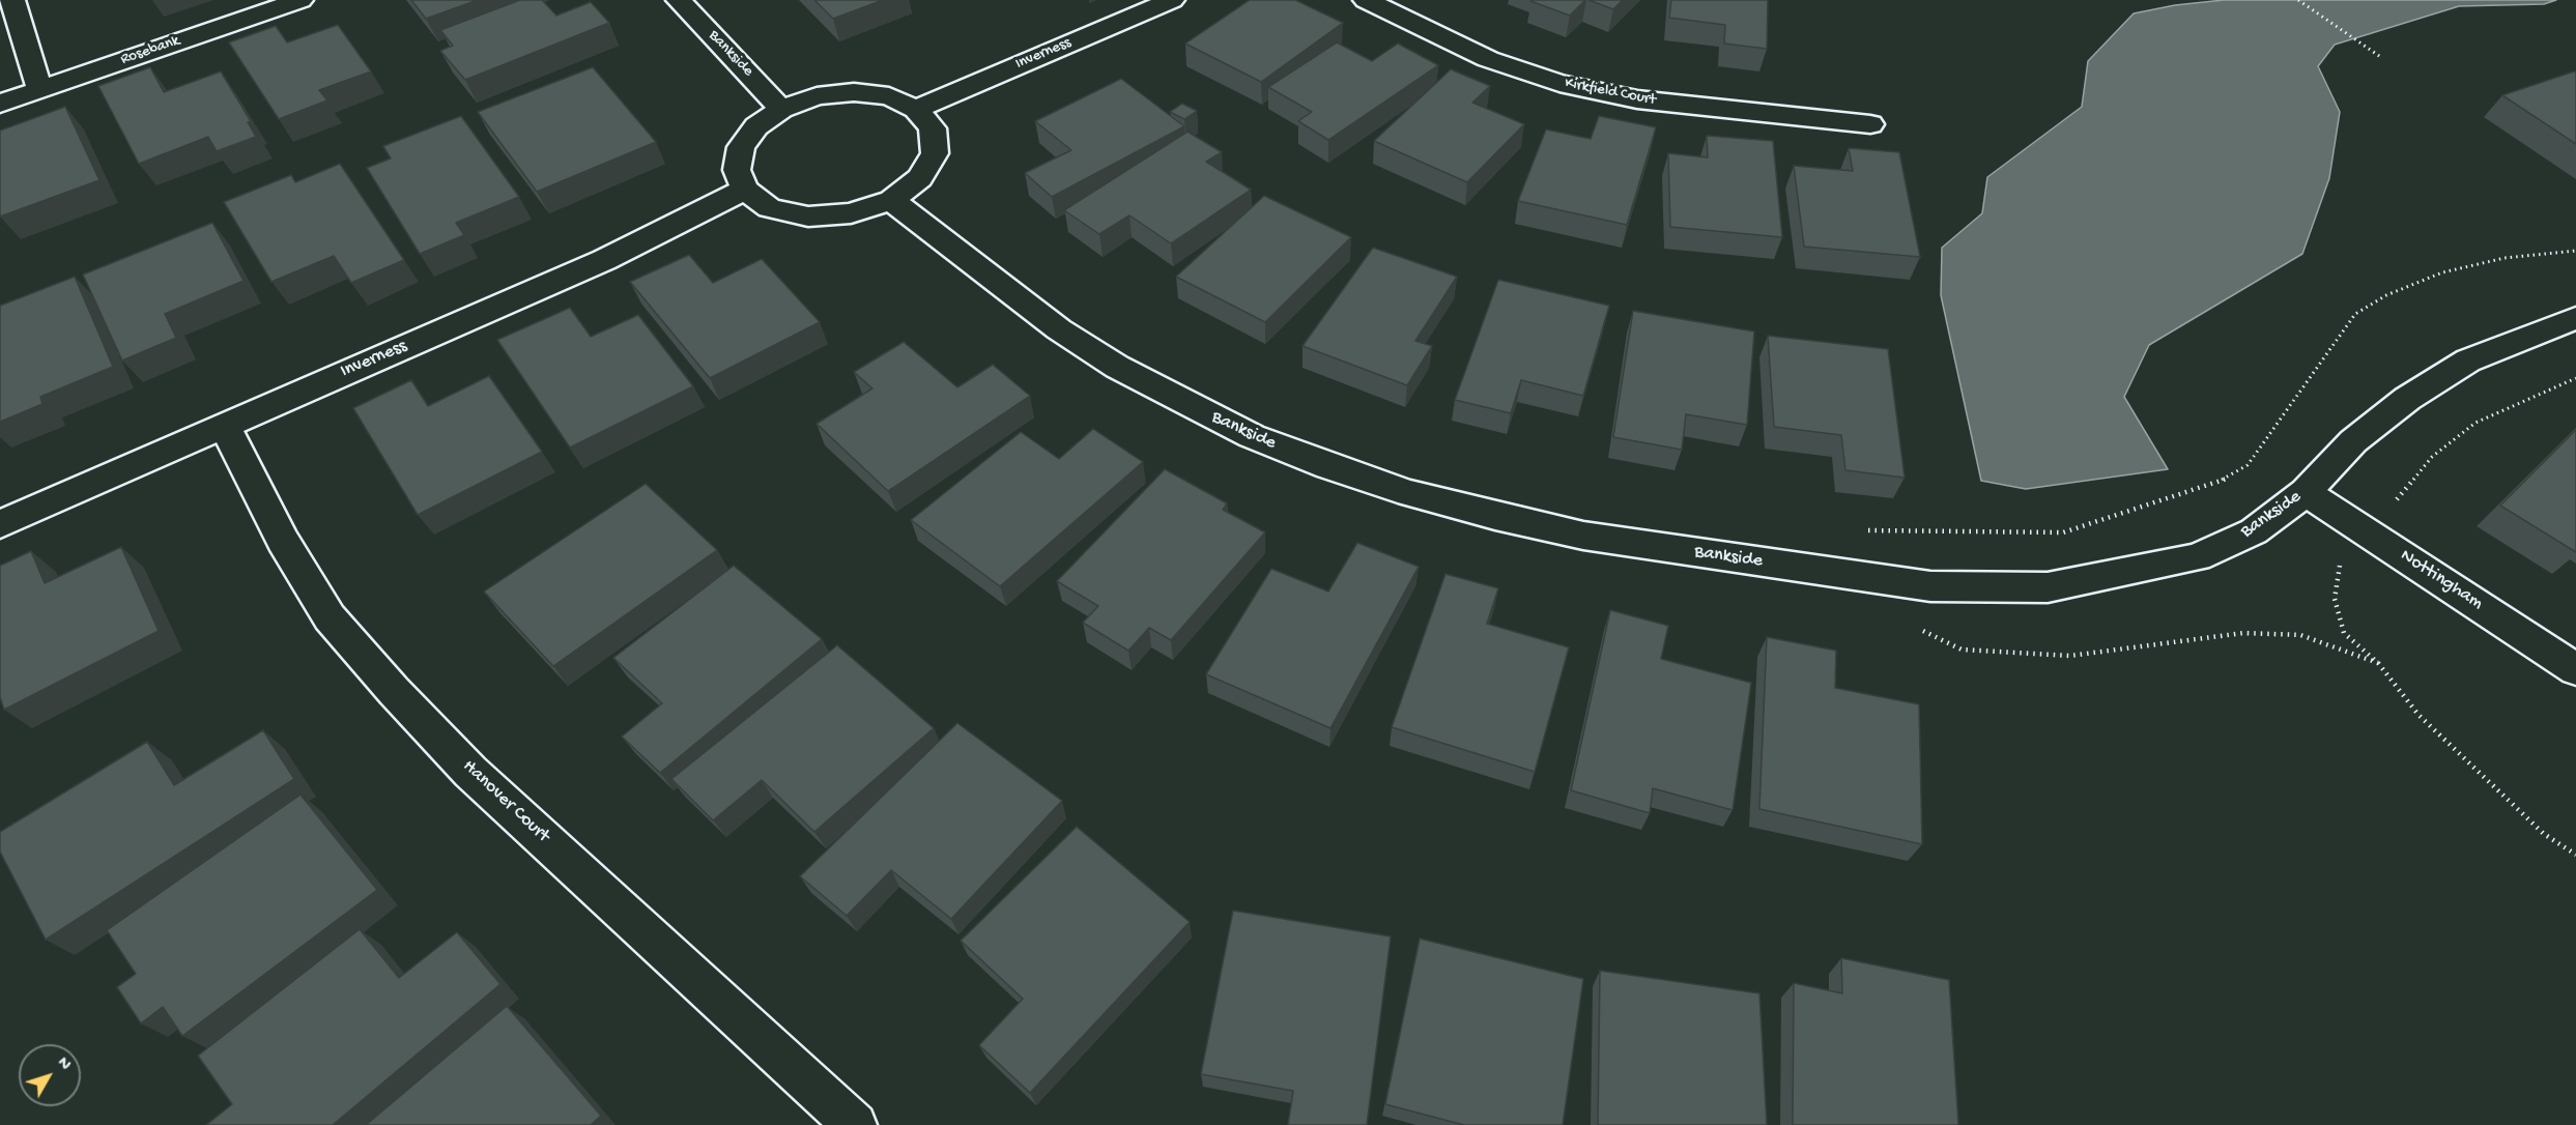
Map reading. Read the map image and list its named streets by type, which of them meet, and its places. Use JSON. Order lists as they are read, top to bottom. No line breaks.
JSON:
{"streets":{"street":["Rosebank","Bankside","Inverness","Kirkfield Court","Nottingham","Hanover Court"]},"crossings":[["Bankside","Inverness"],["Bankside","Nottingham"],["Inverness","Hanover Court"]],"north":"top right"}
